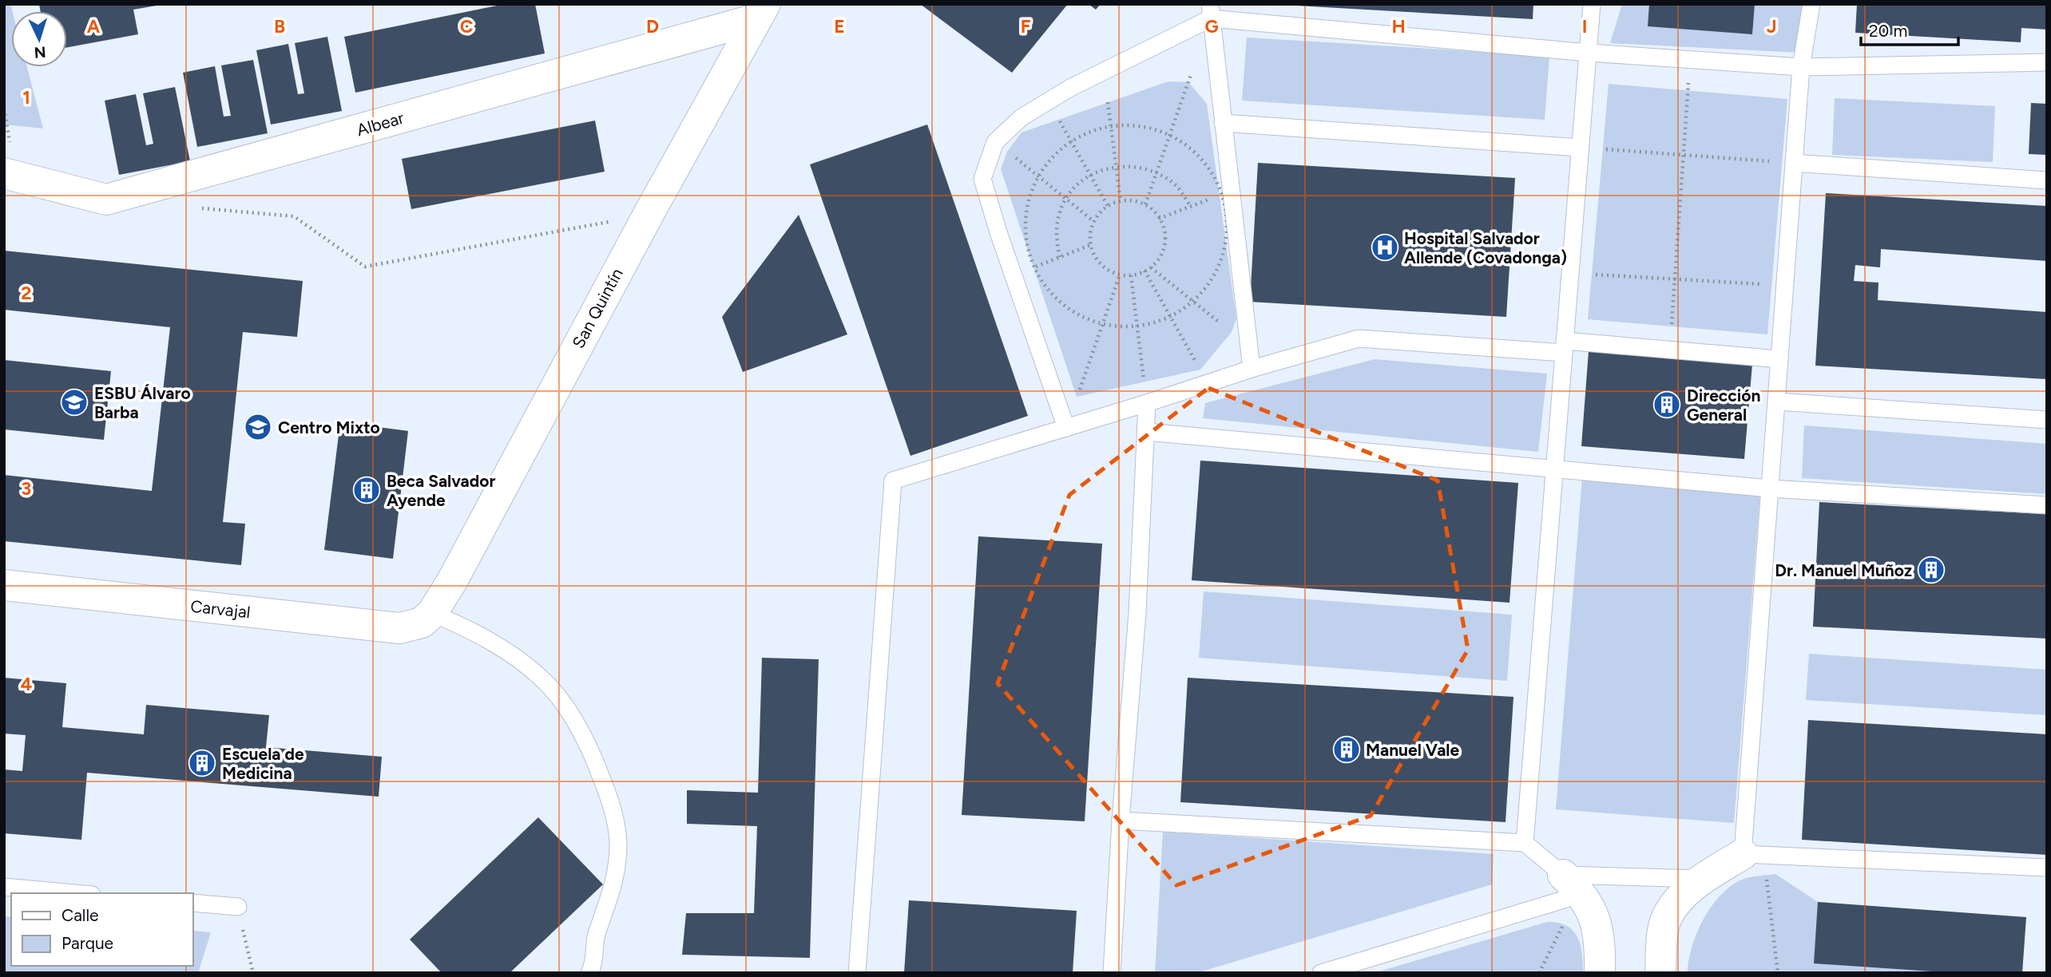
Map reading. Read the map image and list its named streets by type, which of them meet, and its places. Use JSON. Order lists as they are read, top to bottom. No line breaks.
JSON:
{"streets":{"street":["Albear","San Quintín","Carvajal"]},"crossings":[["Albear","San Quintín"],["San Quintín","Carvajal"]],"places":{"hospital":["Hospital Salvador Allende (Covadonga)"],"school or university":["ESBU Álvaro Barba","Centro Mixto"],"building":["Dirección General","Beca Salvador Ayende","Dr. Manuel Muñoz","Manuel Vale","Escuela de Medicina"]},"legend":["Calle","Parque"],"scale_bar":"20 m","north":"bottom","grid":{"columns":["A","B","C","D","E","F","G","H","I","J"],"rows":["1","2","3","4"]}}
